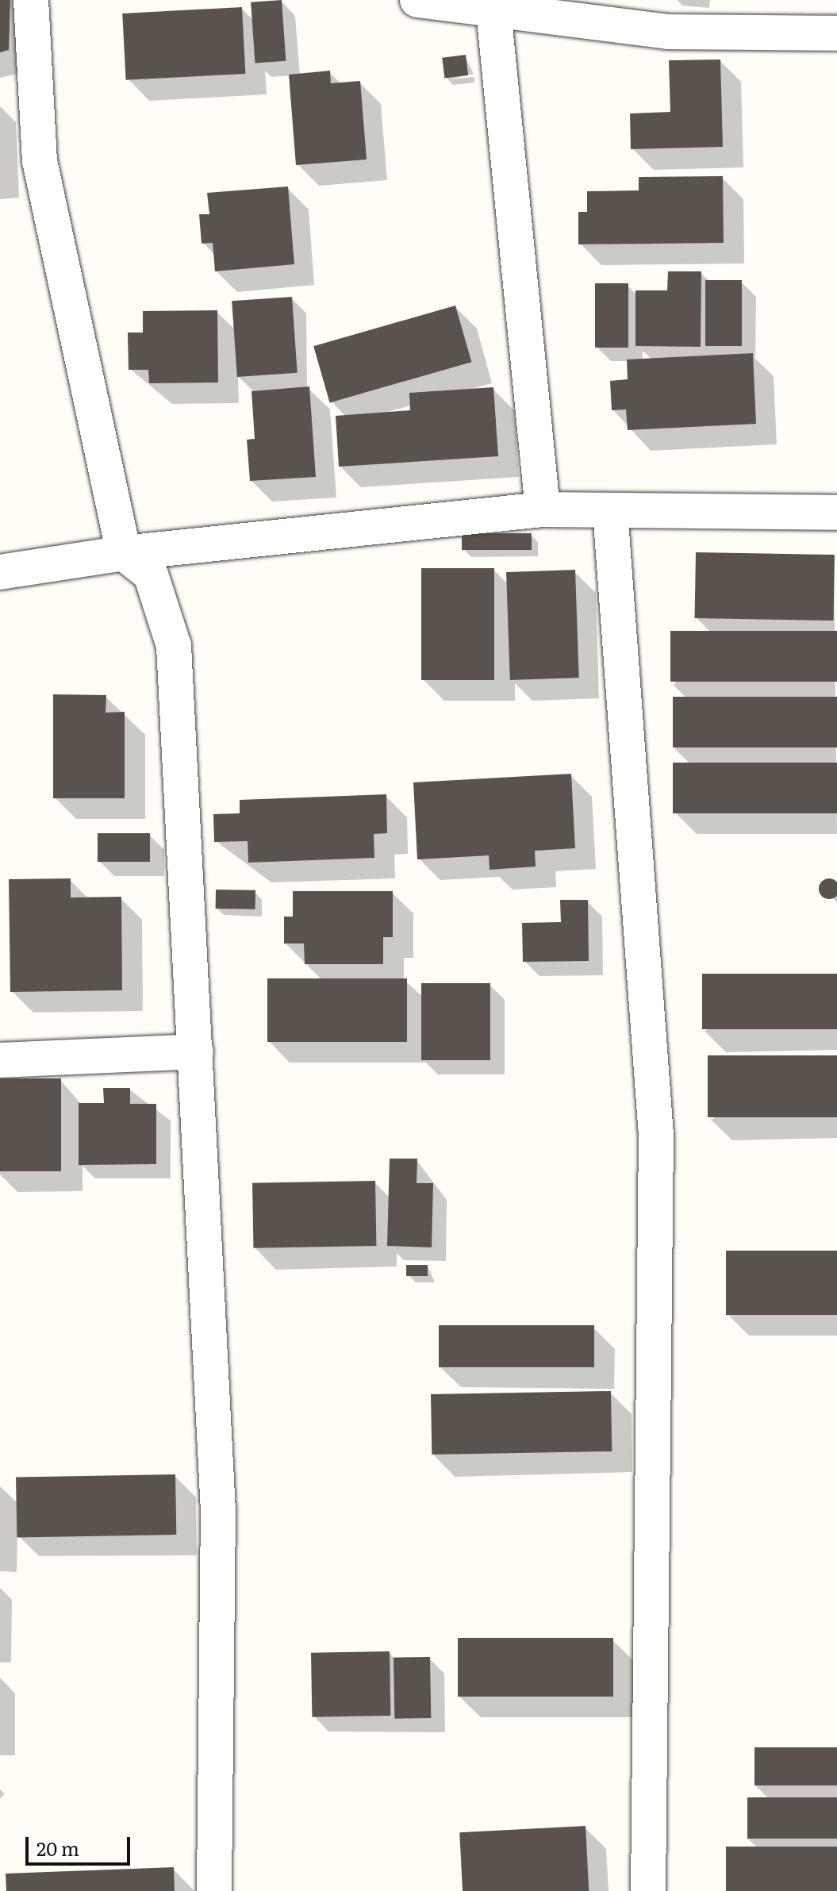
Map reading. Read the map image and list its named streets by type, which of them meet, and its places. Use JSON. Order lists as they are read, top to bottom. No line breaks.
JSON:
{"scale_bar":"20 m"}
